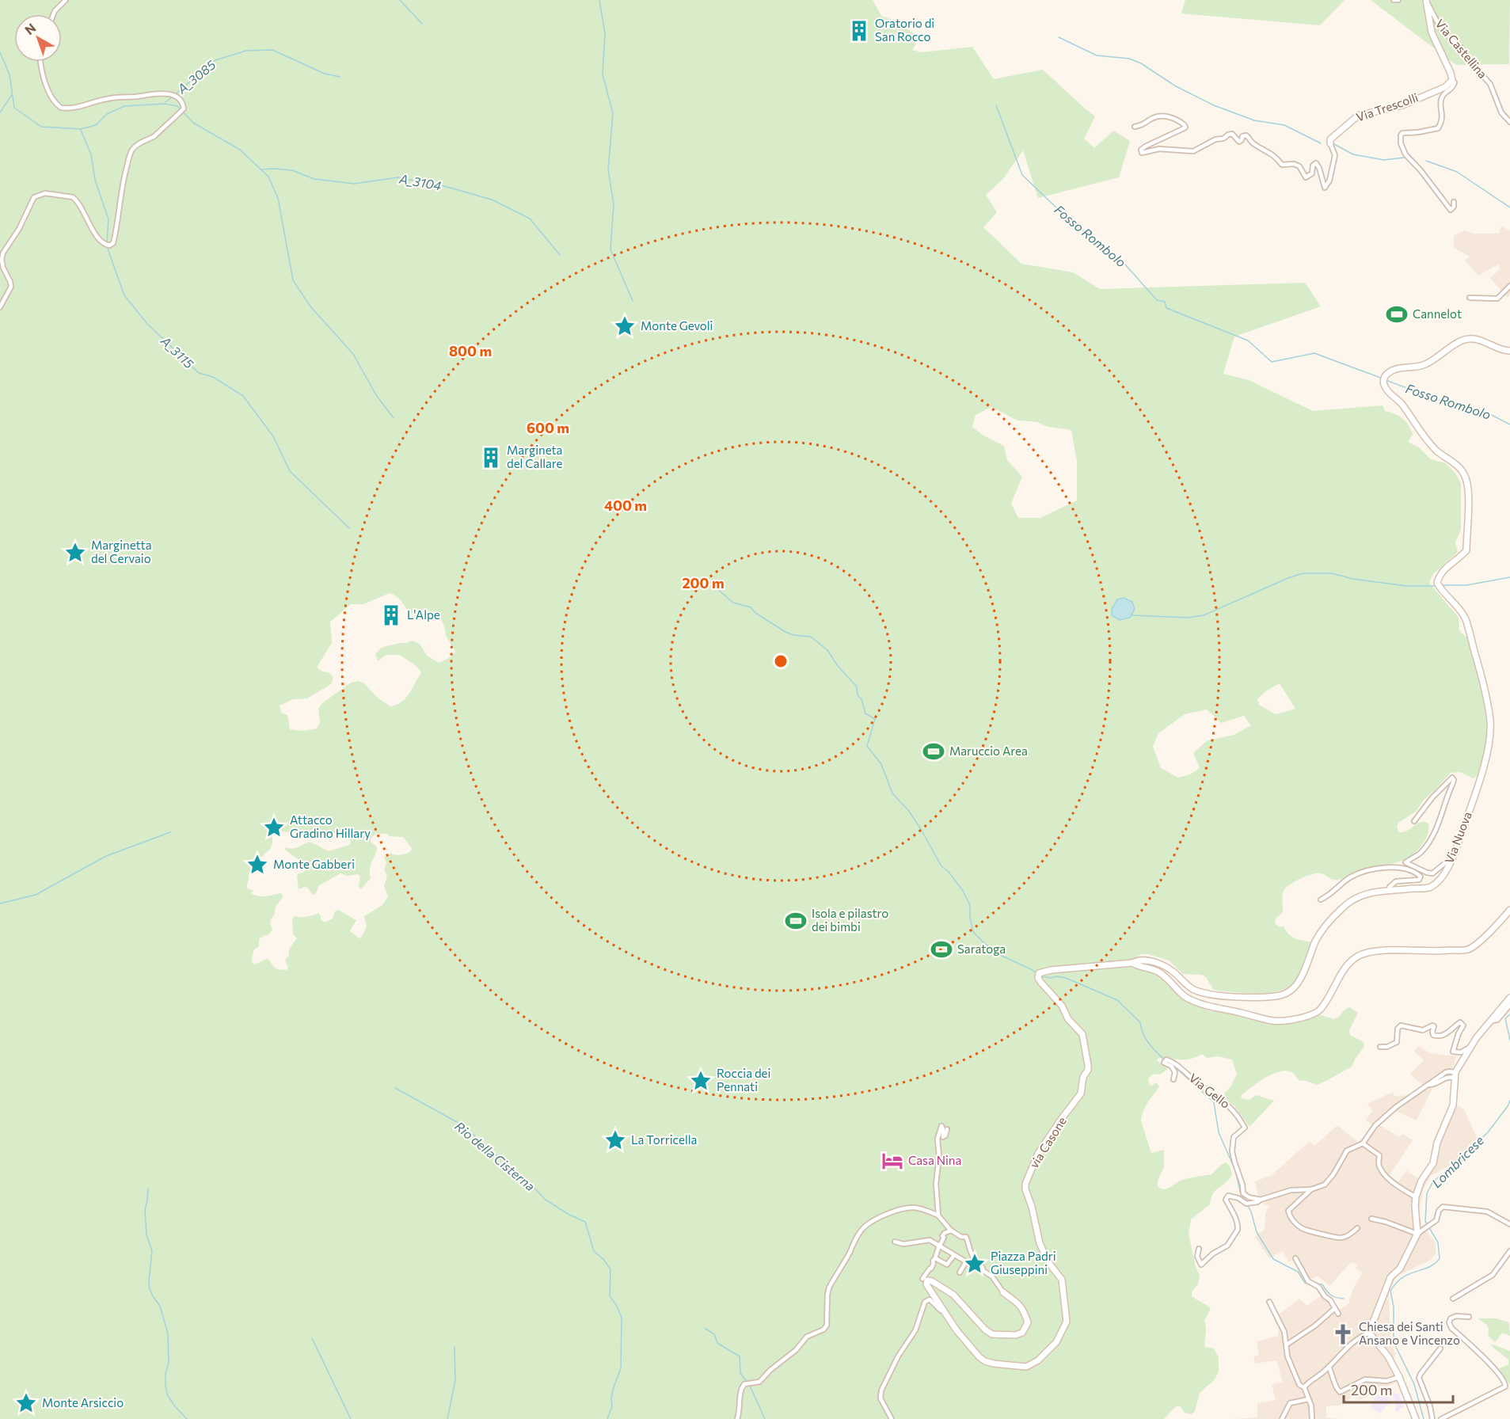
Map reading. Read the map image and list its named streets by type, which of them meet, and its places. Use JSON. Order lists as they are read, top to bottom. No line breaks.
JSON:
{"streets":{"street":["Via Castellina","Via Trescolli","Via Nuova","Via Gello","via Casone"]},"crossings":[["Via Nuova","via Casone"]],"water":["A_3085","A_3104","Fosso Rombolo","A_3115","Rio della Cisterna","Lombricese"],"places":{"building":["Oratorio di San Rocco","Margineta del Callare","L'Alpe"],"sports":["Cannelot","Maruccio Area","Isola e pilastro dei bimbi","Saratoga"],"place":["Monte Gevoli","Marginetta del Cervaio","Attacco Gradino Hillary","Monte Gabberi","Roccia dei Pennati","La Torricella","Piazza Padri Giuseppini","Monte Arsiccio"],"hotel":["Casa Nina"],"church":["Chiesa dei Santi Ansano e Vincenzo"]},"scale_bar":"200 m","north":"top left","rings":["800 m","600 m","400 m","200 m"]}
